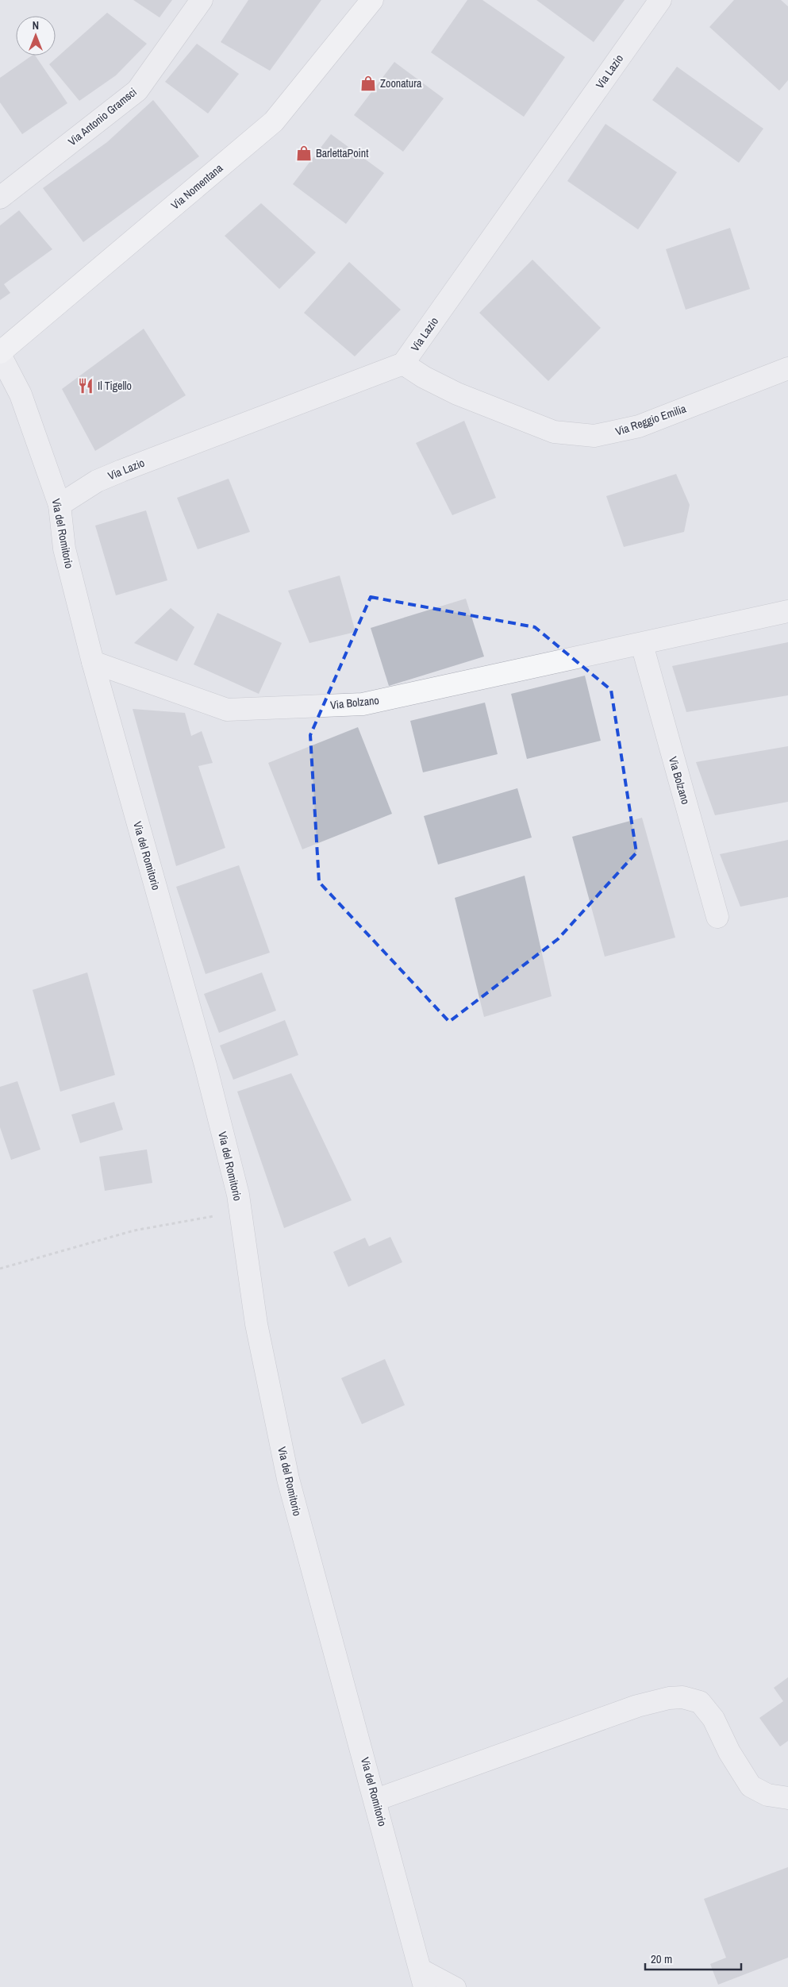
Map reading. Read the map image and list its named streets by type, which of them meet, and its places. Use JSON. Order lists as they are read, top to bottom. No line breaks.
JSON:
{"streets":{"main road":["Via Nomentana"],"street":["Via Lazio","Via Antonio Gramsci","Via Reggio Emilia","Via del Romitorio","Via Bolzano"]},"crossings":[["Via Lazio","Via Reggio Emilia"],["Via Lazio","Via del Romitorio"],["Via Nomentana","Via del Romitorio"],["Via del Romitorio","Via Bolzano"]],"places":{"shop":["Zoonatura","BarlettaPoint"],"restaurant":["Il Tigello"]},"scale_bar":"20 m","north":"top"}
